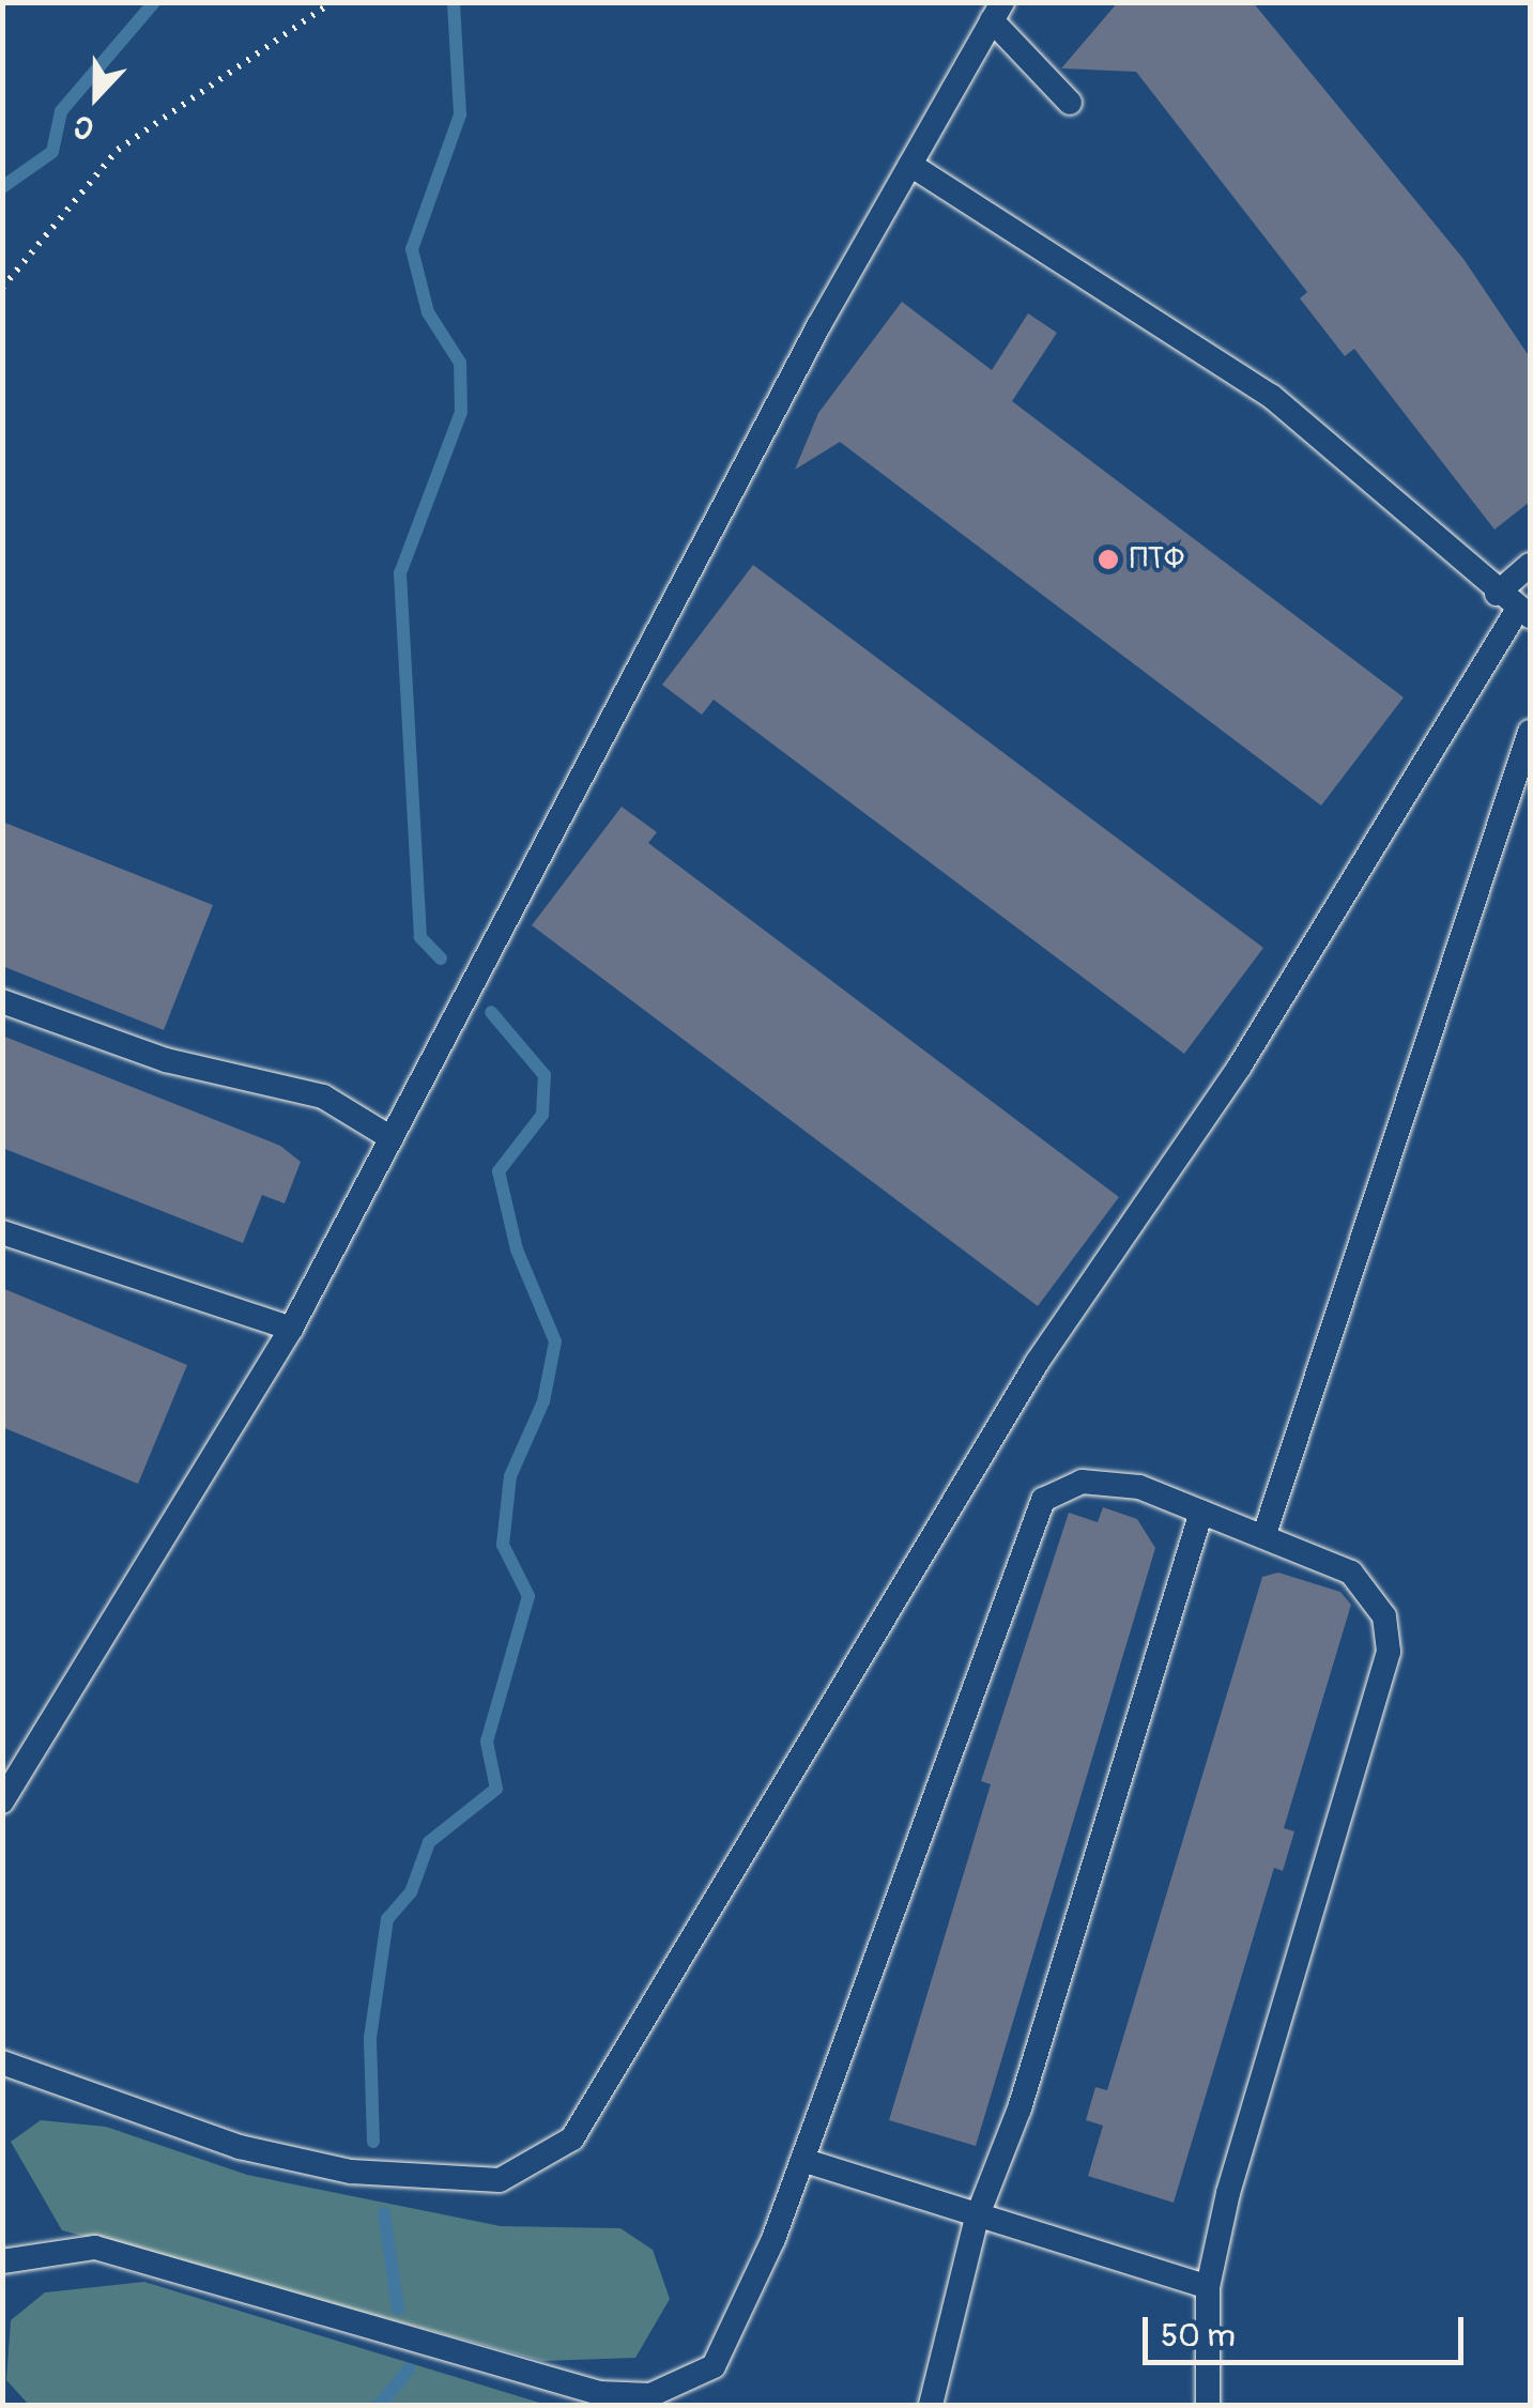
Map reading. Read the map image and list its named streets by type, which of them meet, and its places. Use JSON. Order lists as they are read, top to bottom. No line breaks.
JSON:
{"places":["ПТФ"],"scale_bar":"50 m","north":"bottom"}
